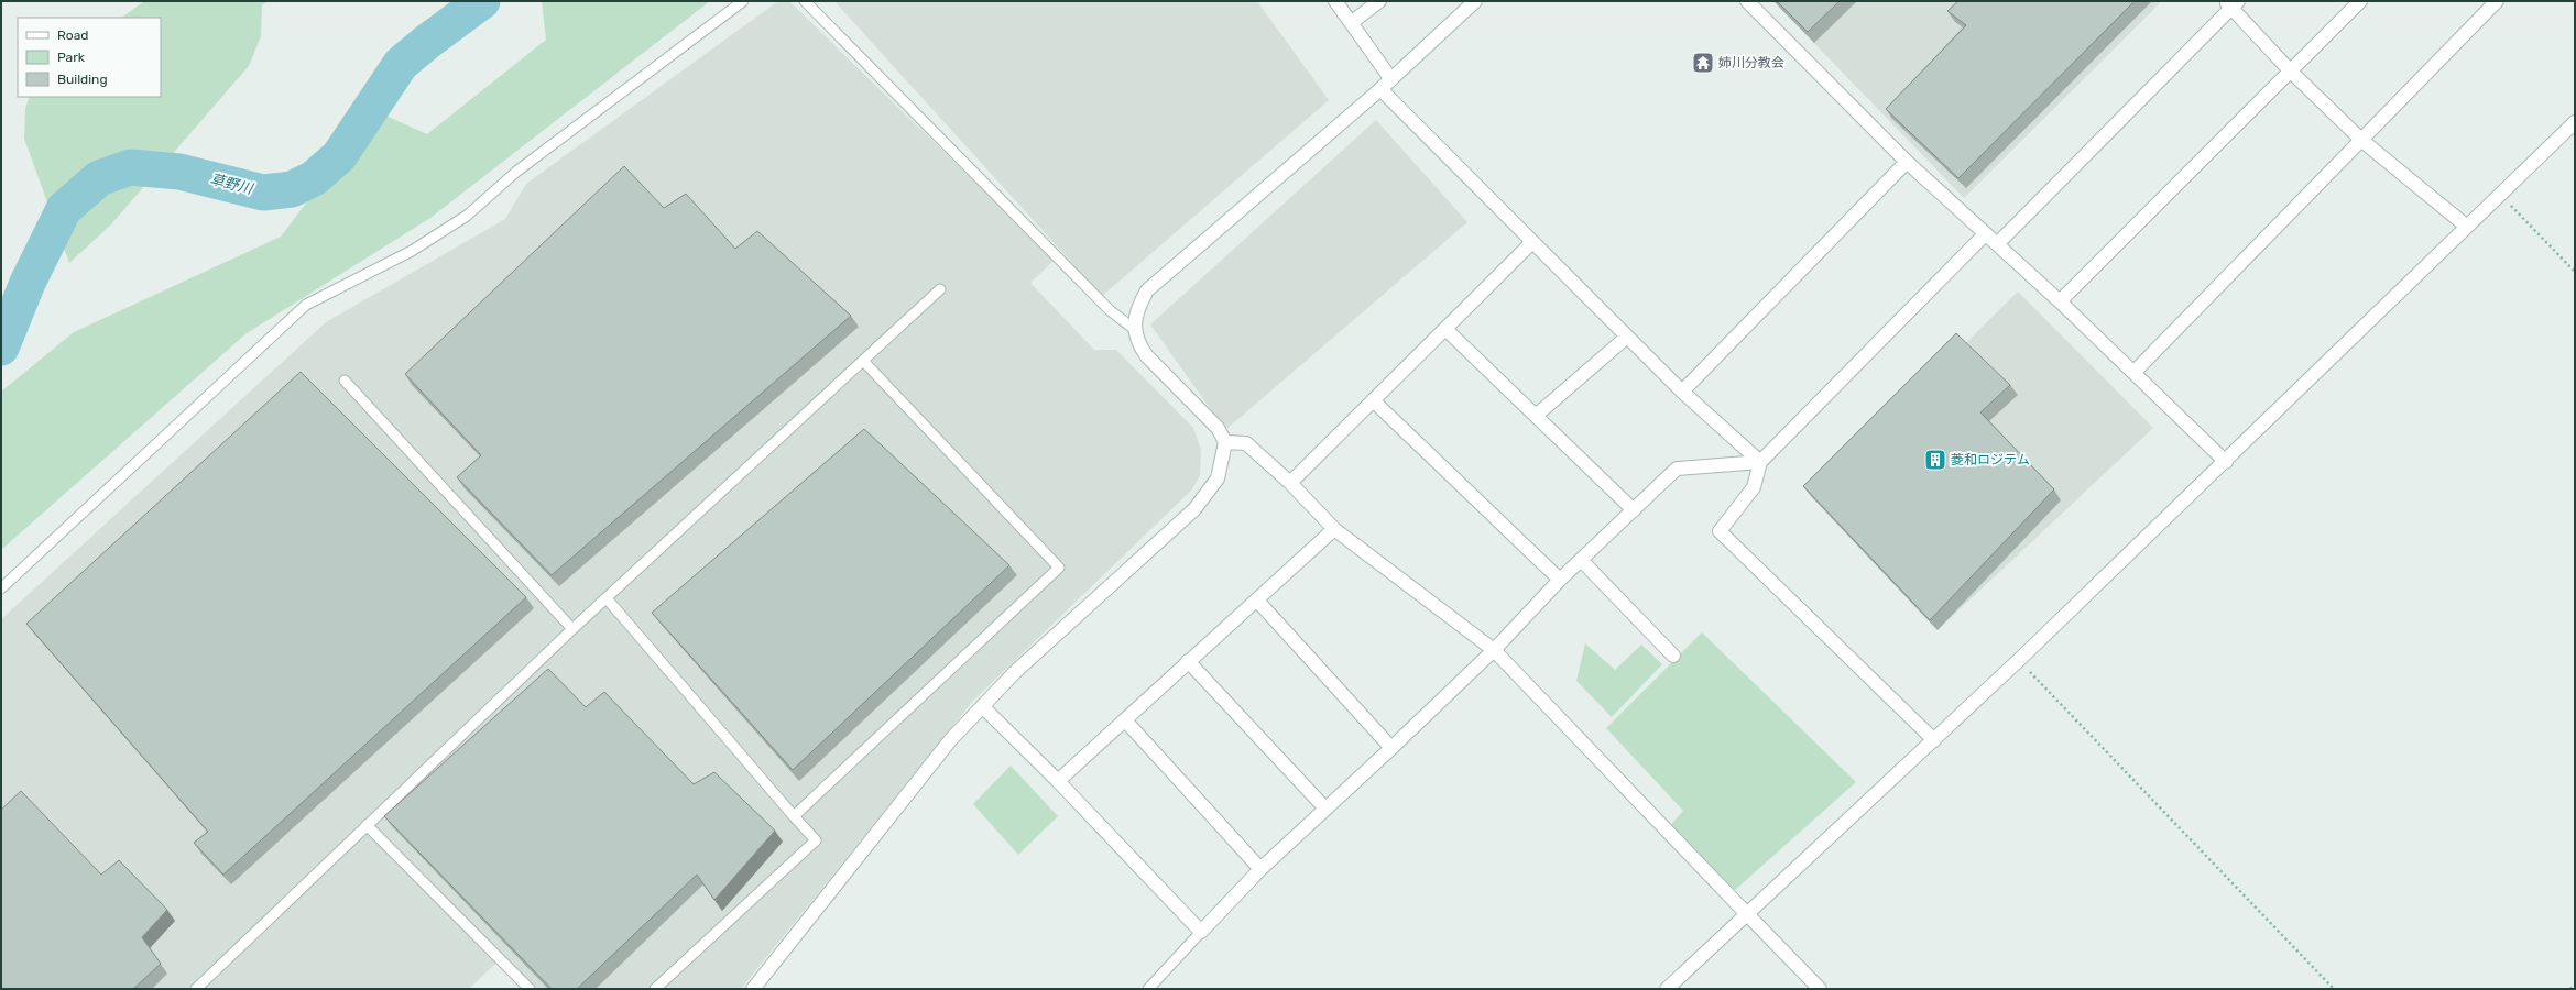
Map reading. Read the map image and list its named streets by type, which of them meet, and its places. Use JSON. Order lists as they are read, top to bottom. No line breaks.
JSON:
{"water":["草野川"],"places":{"temple":["姉川分教会"],"building":["菱和ロジテム"]},"legend":["Road","Park","Building"]}
